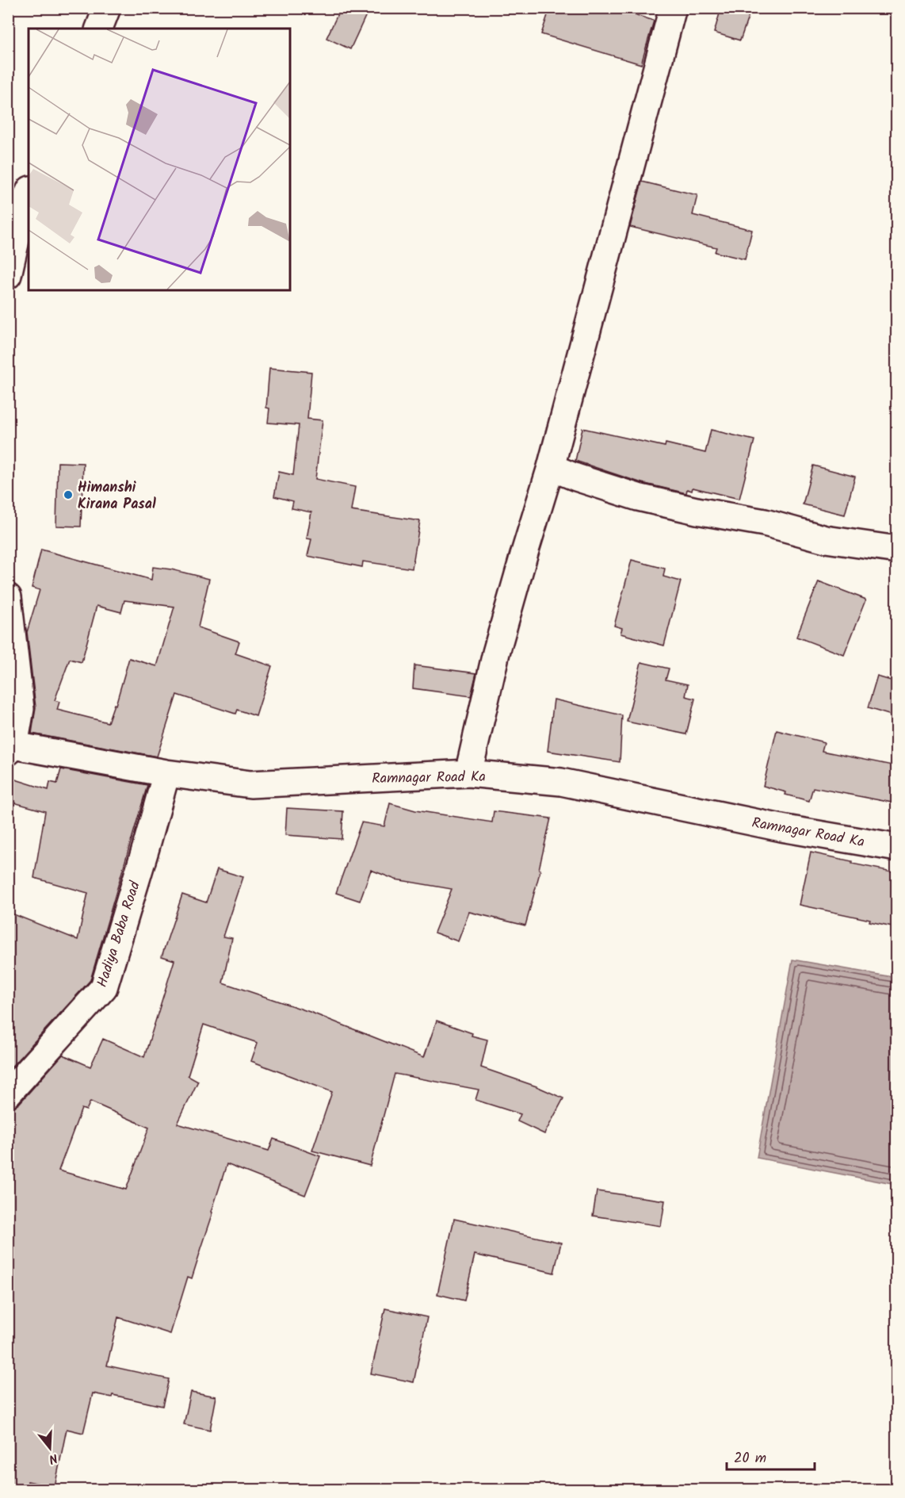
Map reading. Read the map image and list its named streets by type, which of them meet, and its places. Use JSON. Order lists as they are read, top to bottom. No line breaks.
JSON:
{"streets":{"street":["Ramnagar Road Ka","Hadiya Baba Road"]},"crossings":[["Ramnagar Road Ka","Hadiya Baba Road"]],"places":["Himanshi Kirana Pasal"],"scale_bar":"20 m","north":"bottom"}
